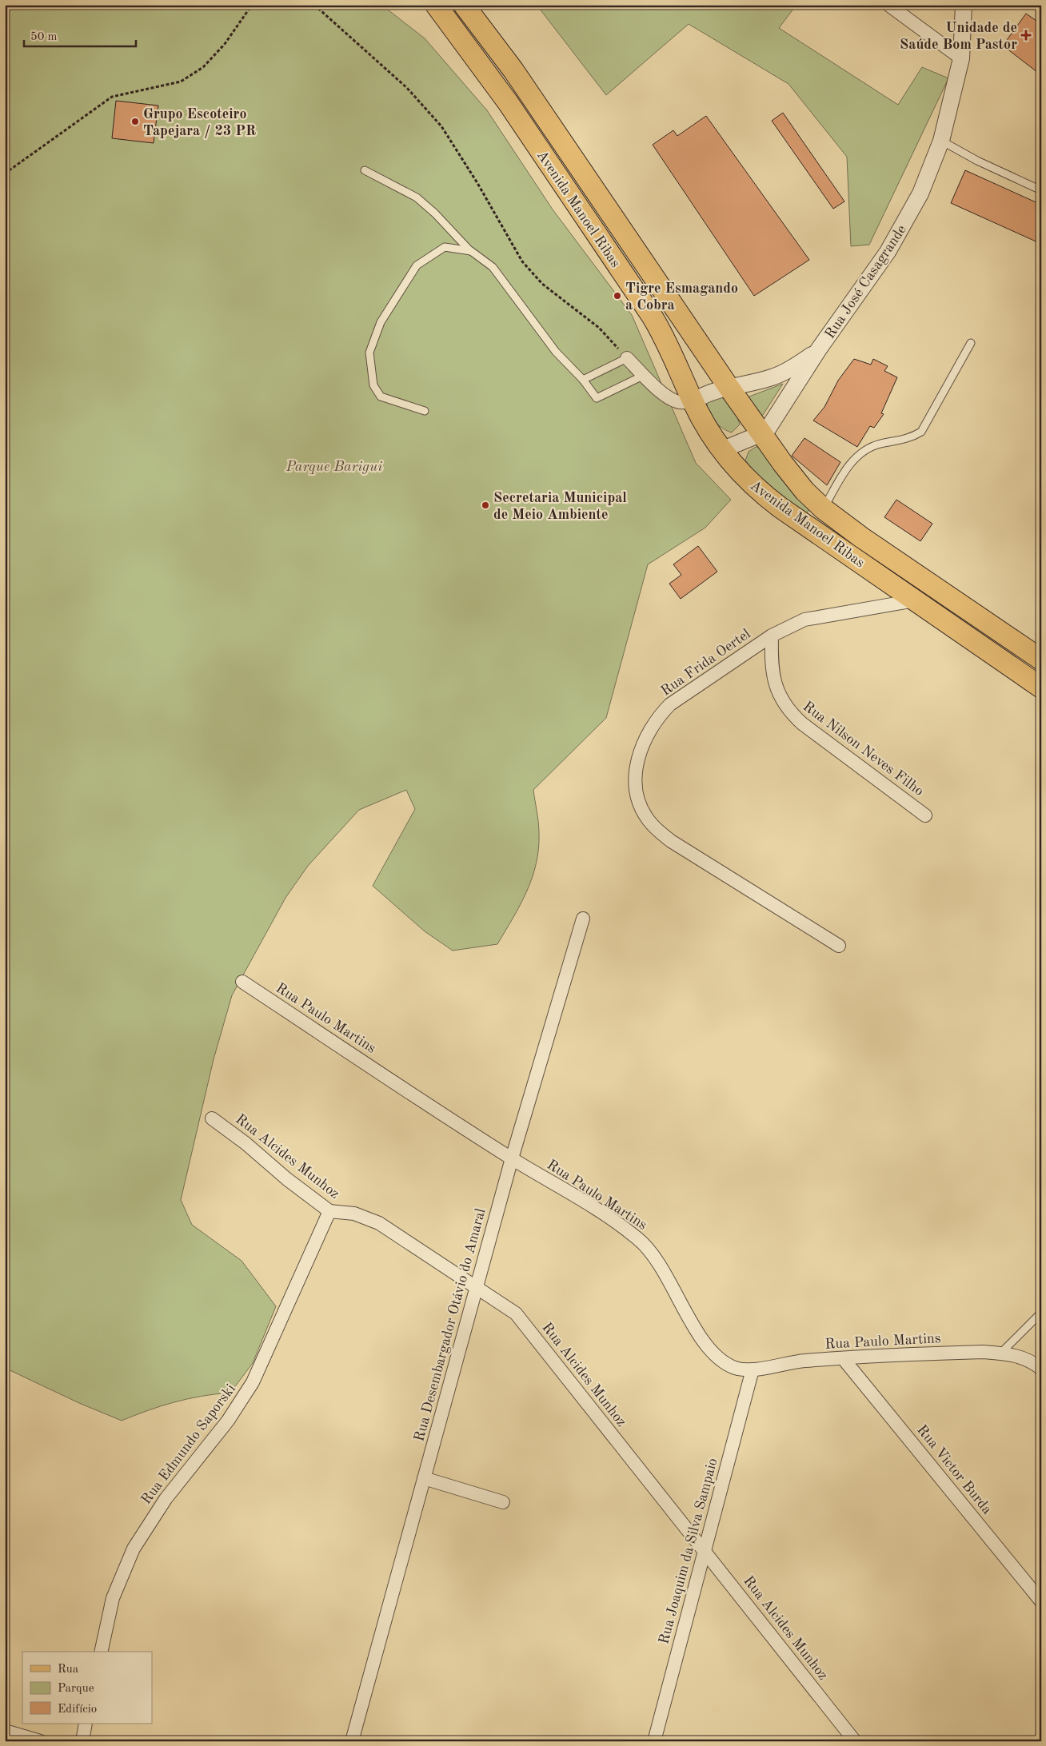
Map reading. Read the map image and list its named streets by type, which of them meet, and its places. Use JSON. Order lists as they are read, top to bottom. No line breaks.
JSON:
{"streets":{"main road":["Avenida Manoel Ribas"],"street":["Rua José Casagrande","Rua Frida Oertel","Rua Nilson Neves Filho","Rua Paulo Martins","Rua Alcides Munhoz","Rua Desembargador Otávio do Amaral","Rua Edmundo Saporski","Rua Victor Burda","Rua Joaquim da Silva Sampaio"]},"crossings":[["Avenida Manoel Ribas","Rua José Casagrande"],["Avenida Manoel Ribas","Rua Frida Oertel"],["Rua Frida Oertel","Rua Nilson Neves Filho"],["Rua Paulo Martins","Rua Desembargador Otávio do Amaral"],["Rua Paulo Martins","Rua Victor Burda"],["Rua Paulo Martins","Rua Joaquim da Silva Sampaio"],["Rua Alcides Munhoz","Rua Desembargador Otávio do Amaral"],["Rua Alcides Munhoz","Rua Edmundo Saporski"],["Rua Alcides Munhoz","Rua Joaquim da Silva Sampaio"]],"parks":["Parque Barigui"],"places":{"health":["Unidade de Saúde Bom Pastor"],"other":["Grupo Escoteiro Tapejara / 23 PR","Tigre Esmagando a Cobra","Secretaria Municipal de Meio Ambiente"]},"legend":["Rua","Parque","Edifício"],"scale_bar":"50 m"}
